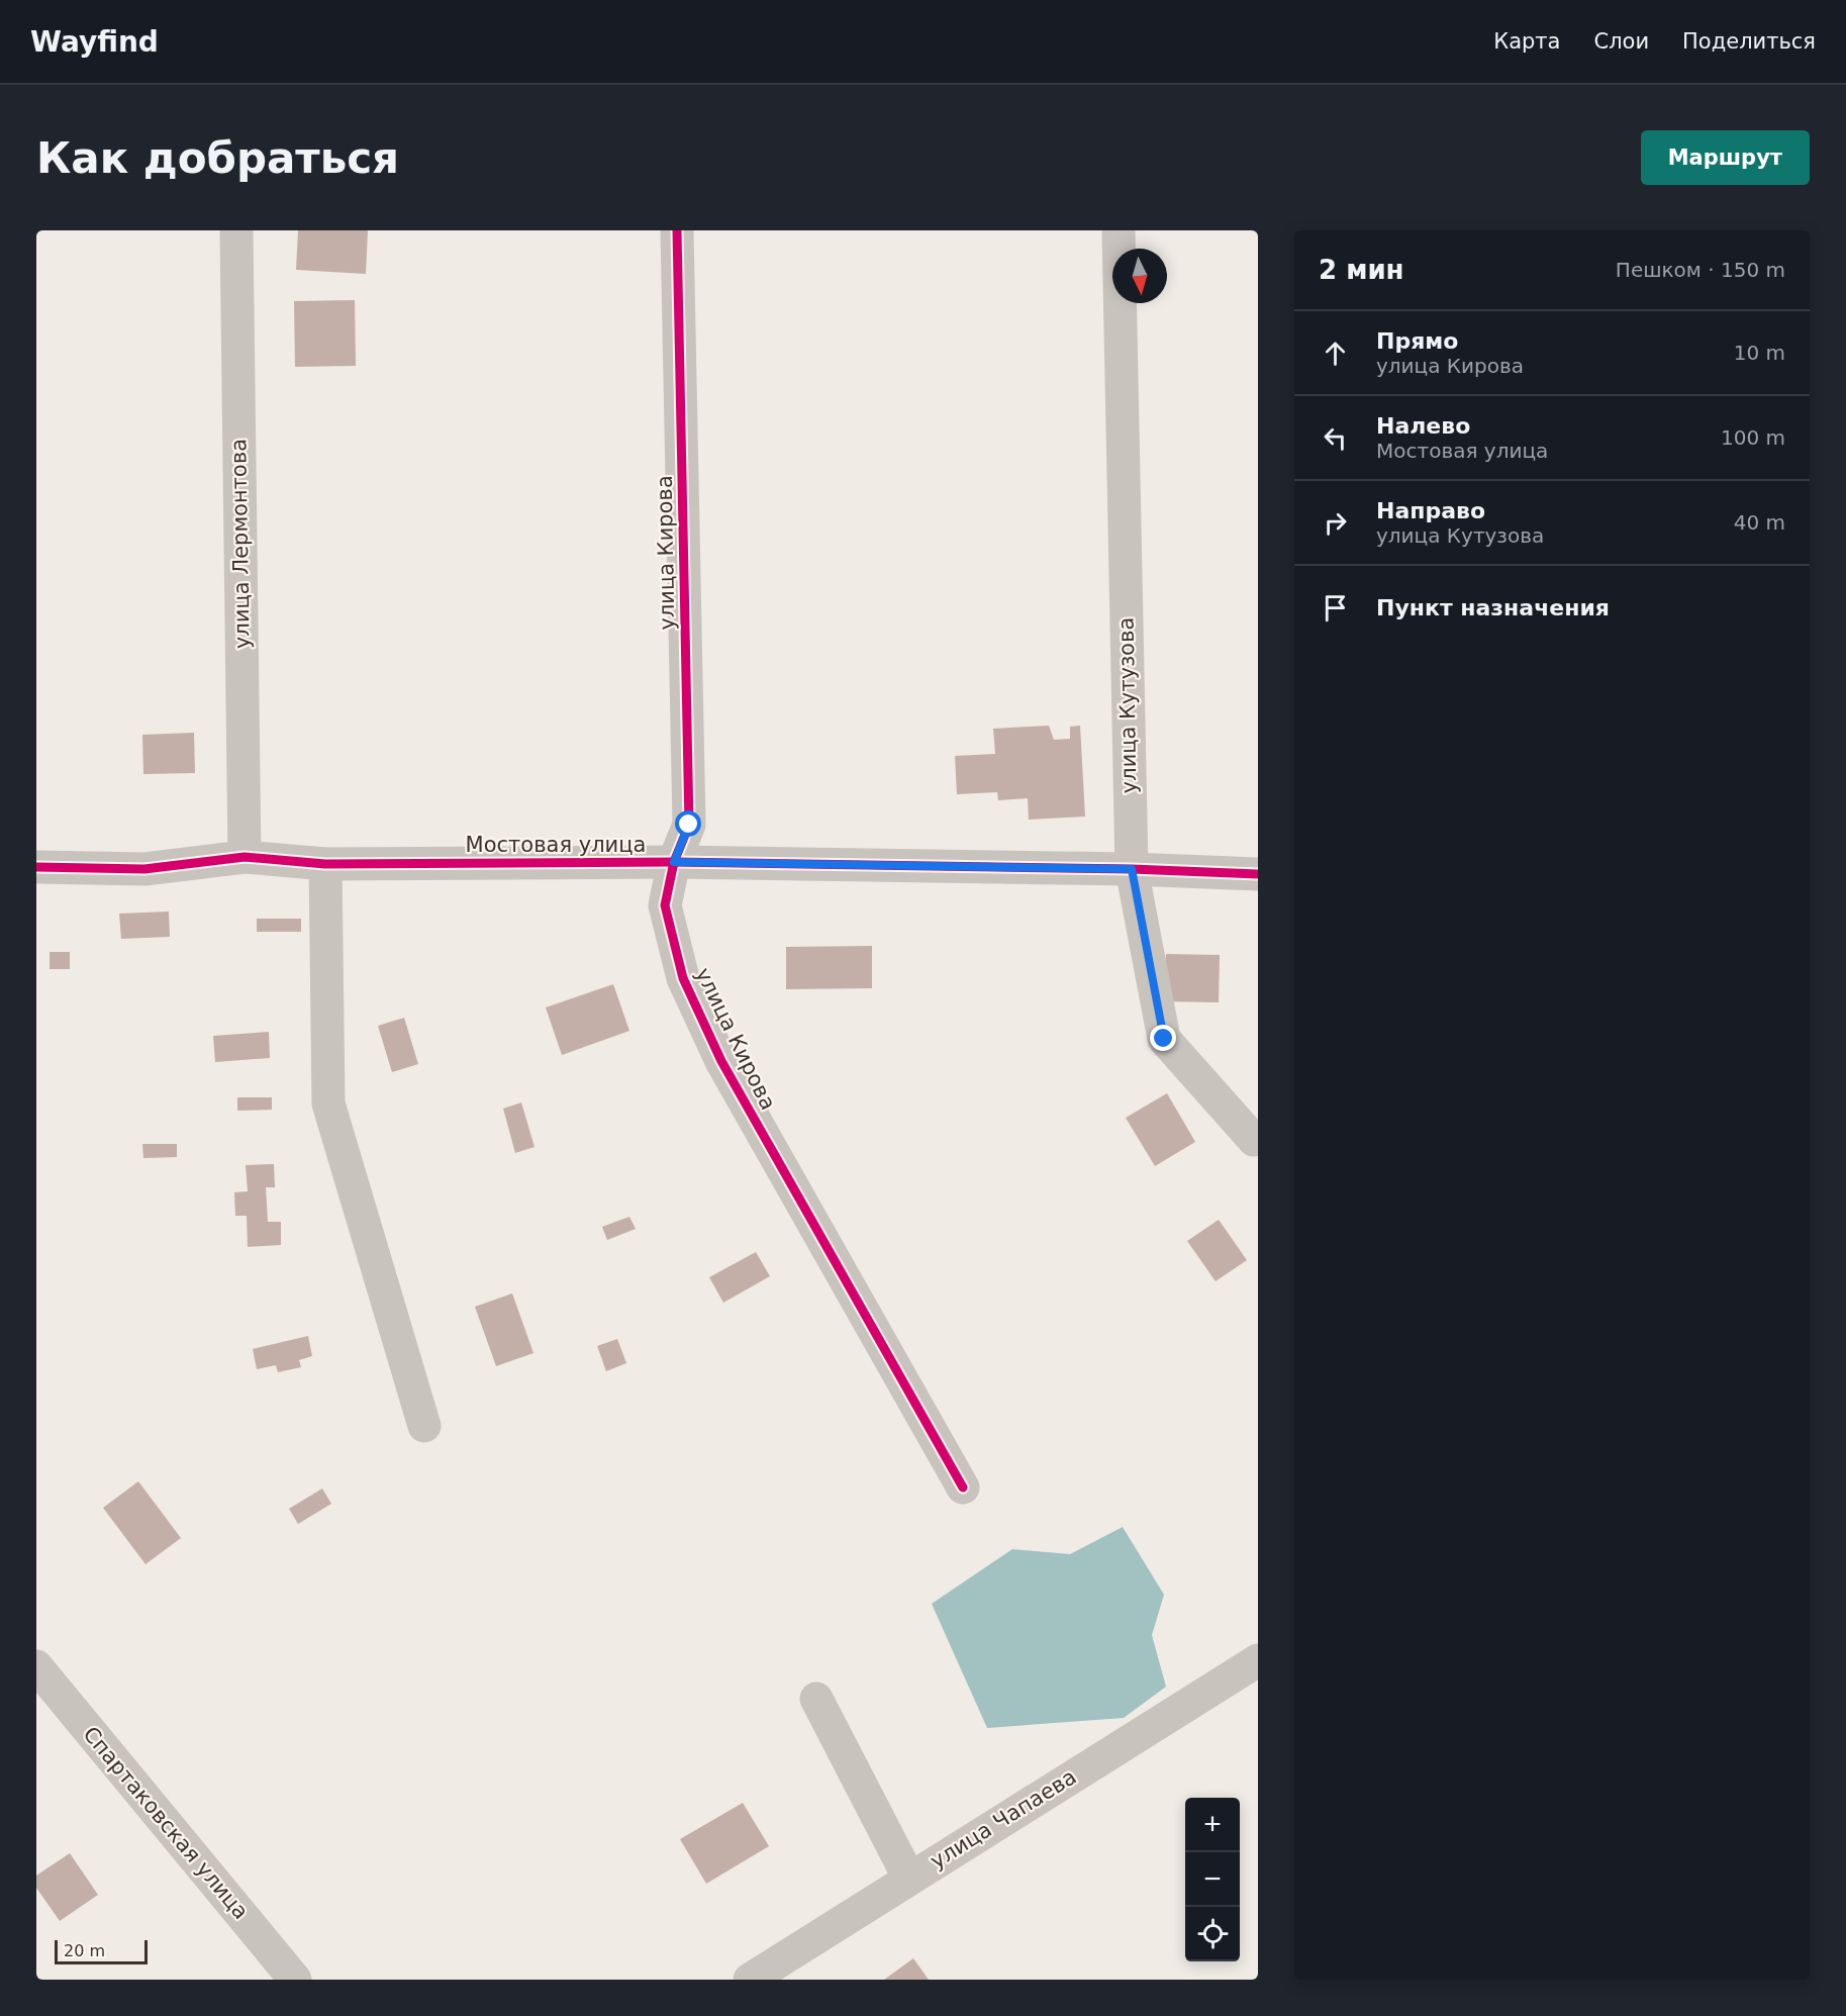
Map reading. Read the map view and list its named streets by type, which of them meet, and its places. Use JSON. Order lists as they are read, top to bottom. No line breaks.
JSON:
{"streets":{"street":["улица Лермонтова","улица Кирова","улица Кутузова","Мостовая улица","улица Чапаева","Спартаковская улица"]},"crossings":[["улица Лермонтова","Мостовая улица"],["улица Кирова","Мостовая улица"],["улица Кутузова","Мостовая улица"]],"scale_bar":"20 m","north":"bottom","page":{"header":"Wayfind","nav":["Карта","Слои","Поделиться"],"buttons":"Маршрут","title":"Как добраться","heading":["2 мин","Пешком · 150 m"],"list":[["Прямо","улица Кирова","10 m"],["Налево","Мостовая улица","100 m"],["Направо","улица Кутузова","40 m"],"Пункт назначения"],"map_buttons":["+","−"],"scale":"20 m"}}
